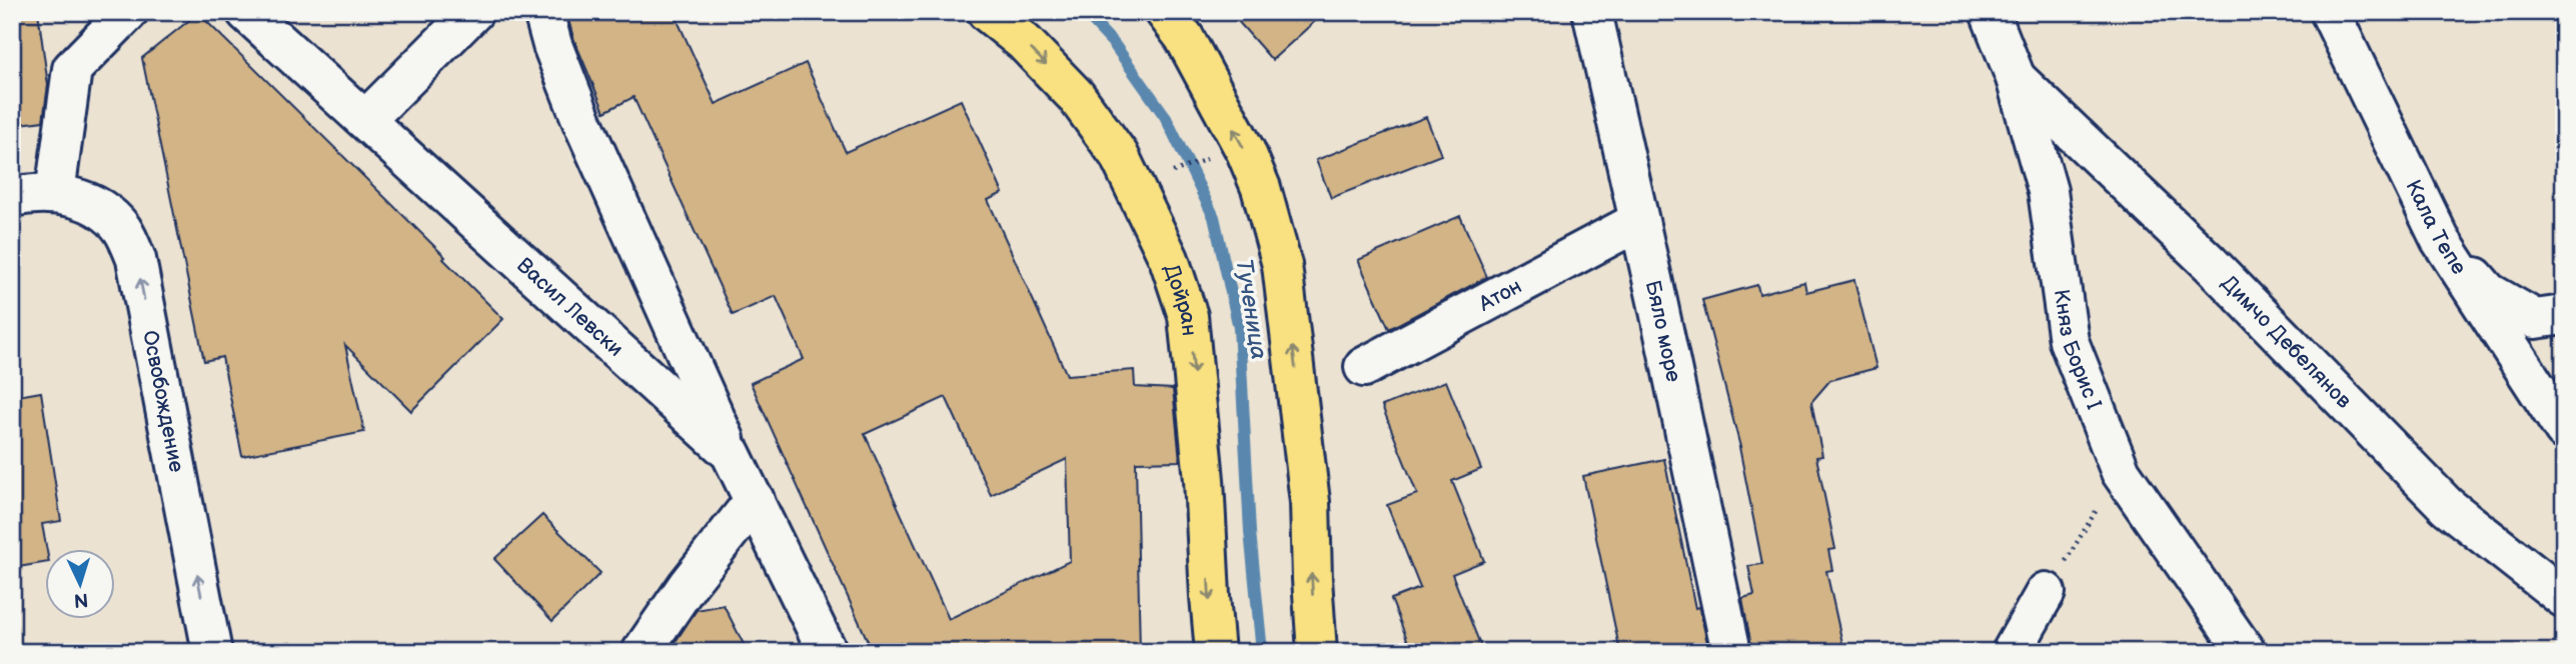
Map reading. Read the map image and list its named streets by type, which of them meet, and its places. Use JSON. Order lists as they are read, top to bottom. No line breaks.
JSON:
{"streets":{"main road":["Дойран"],"street":["Кала Тепе","Атон","Васил Левски","Бяло море","Димчо Дебелянов","Княз Борис I","Освобождение"]},"crossings":[["Атон","Бяло море"],["Димчо Дебелянов","Княз Борис I"]],"one_way":["Освобождение"],"water":["Тученица"],"north":"bottom"}
